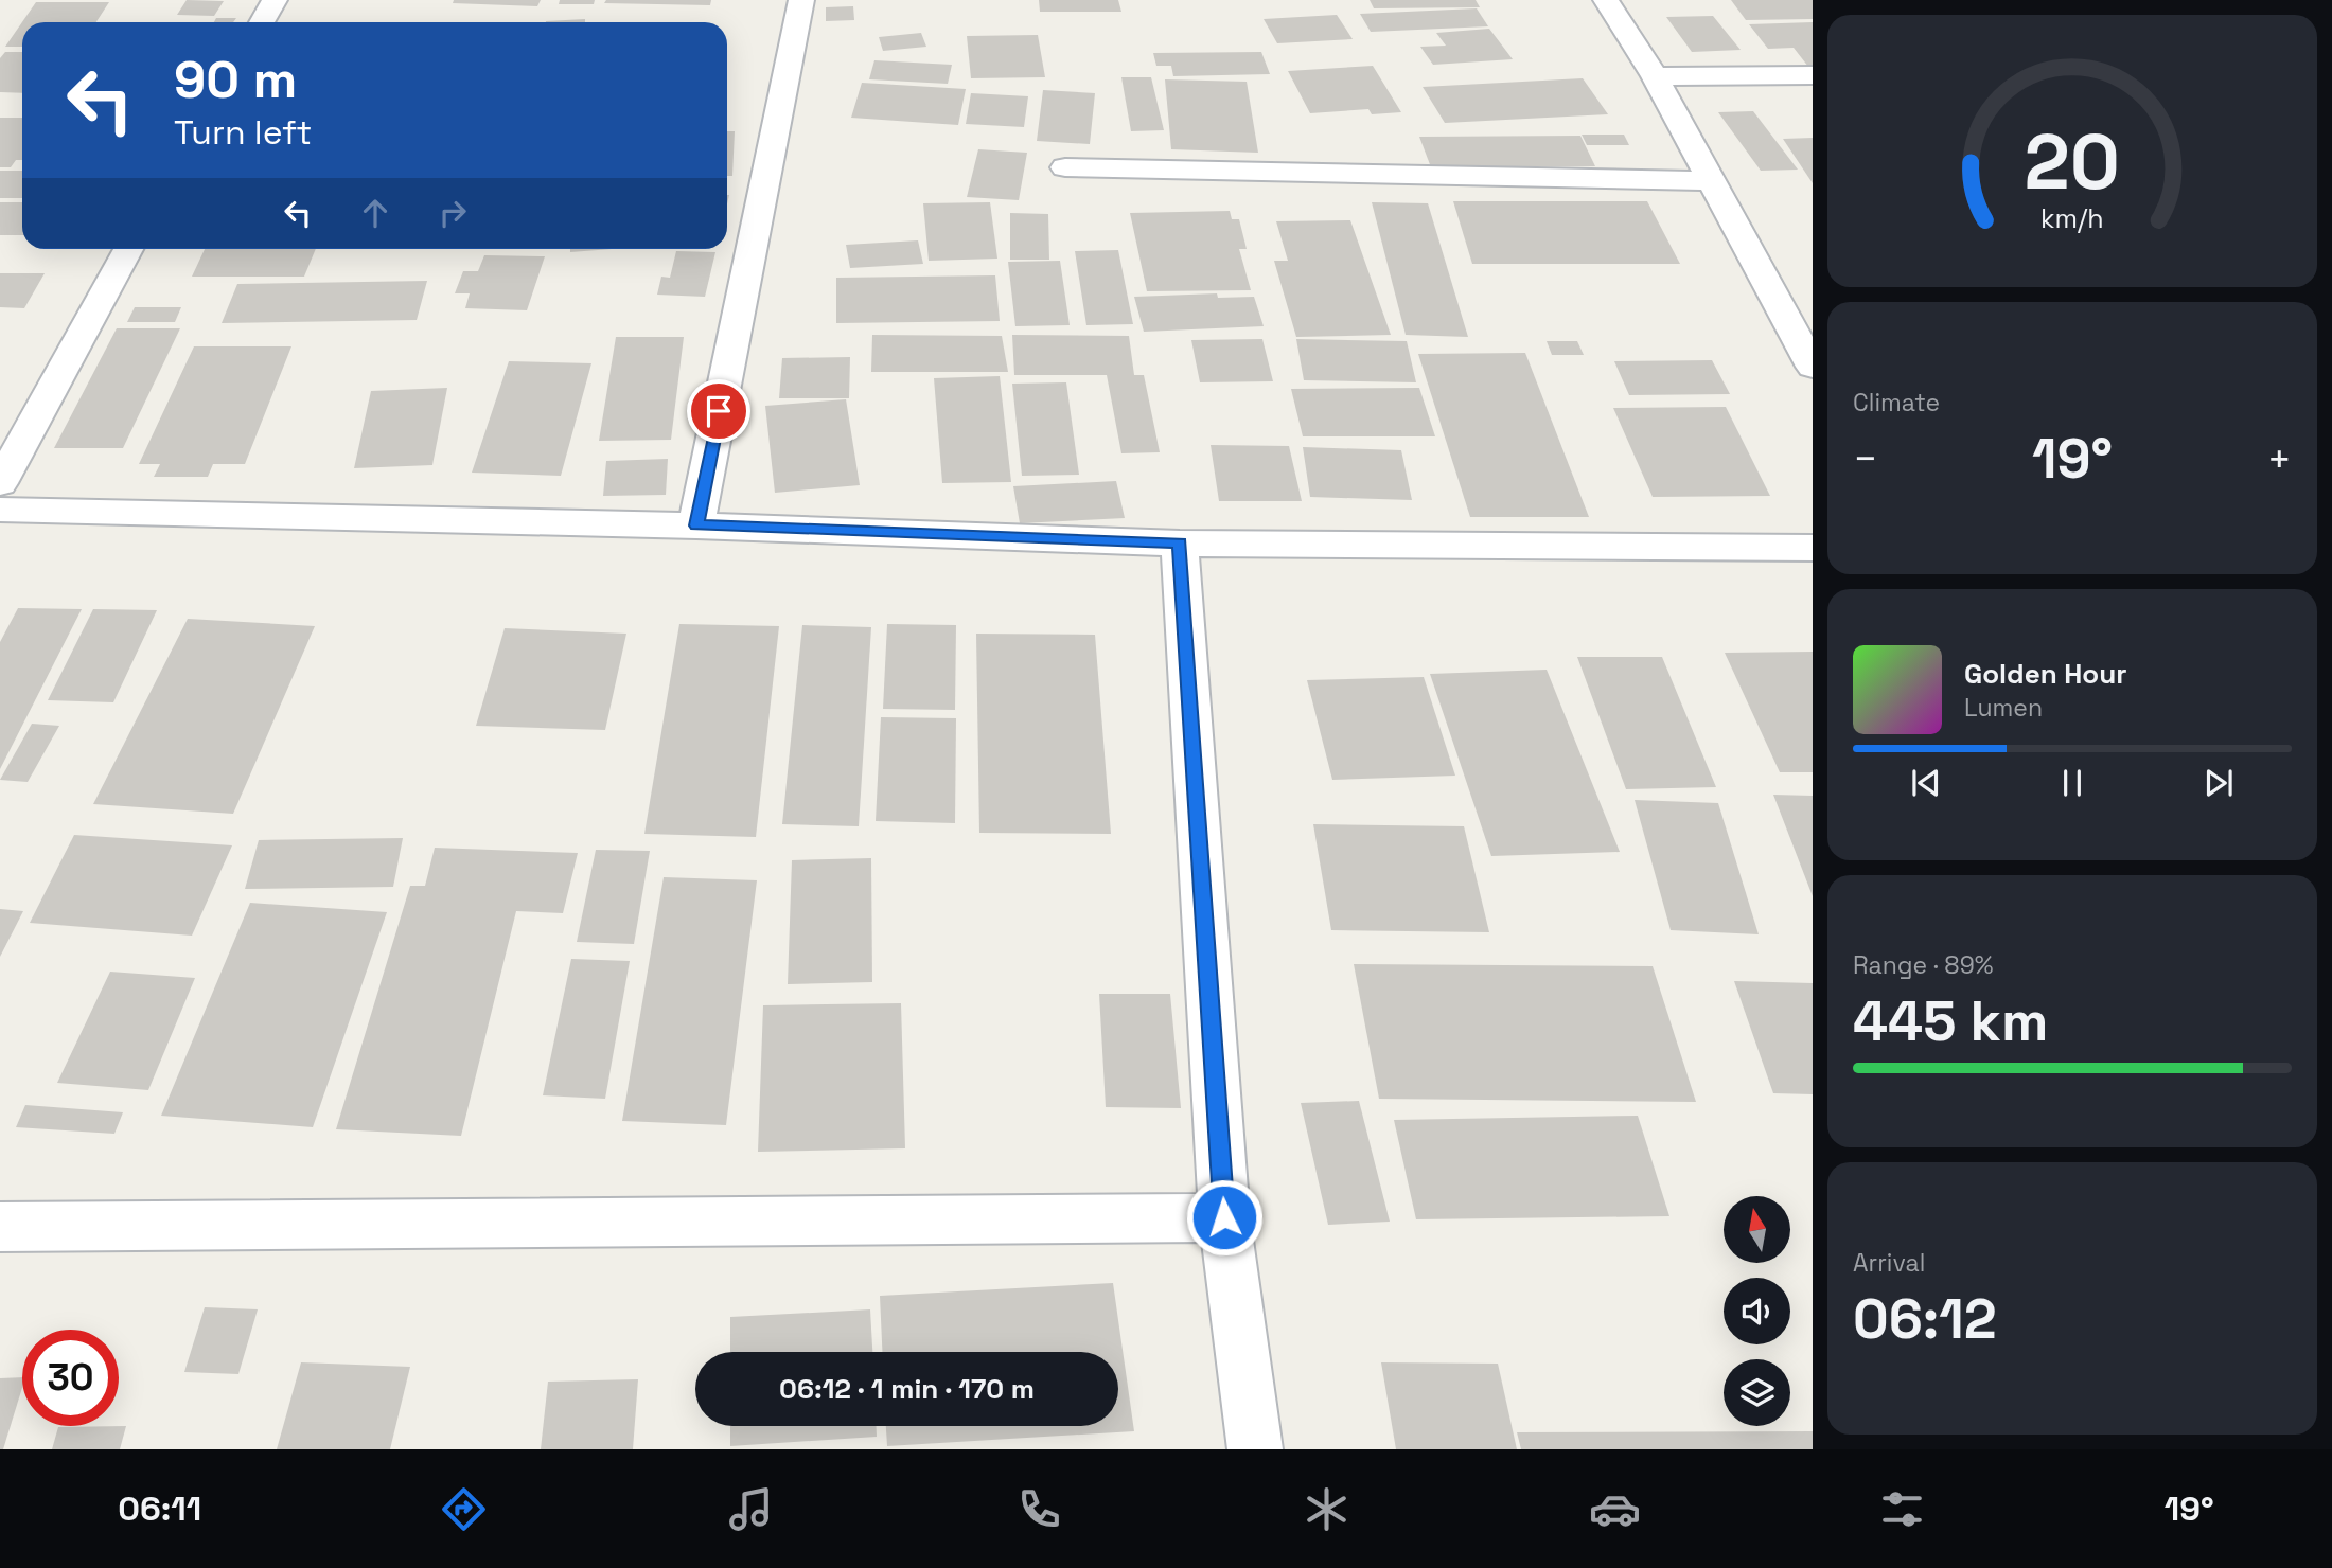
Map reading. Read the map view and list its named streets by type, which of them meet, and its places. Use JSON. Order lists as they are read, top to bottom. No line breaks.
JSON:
{"north":"top","page":{"turn":["90 m","Turn left"],"tile":["Climate",["Range · 89%","445 km"],["Arrival","06:12"]],"heat":["−","19°","+"],"song":["Golden Hour","Lumen"],"limit":"30","trip":"06:12 · 1 min · 170 m","tabs":["06:11","19°"],"gauge":["20","km/h"]}}
